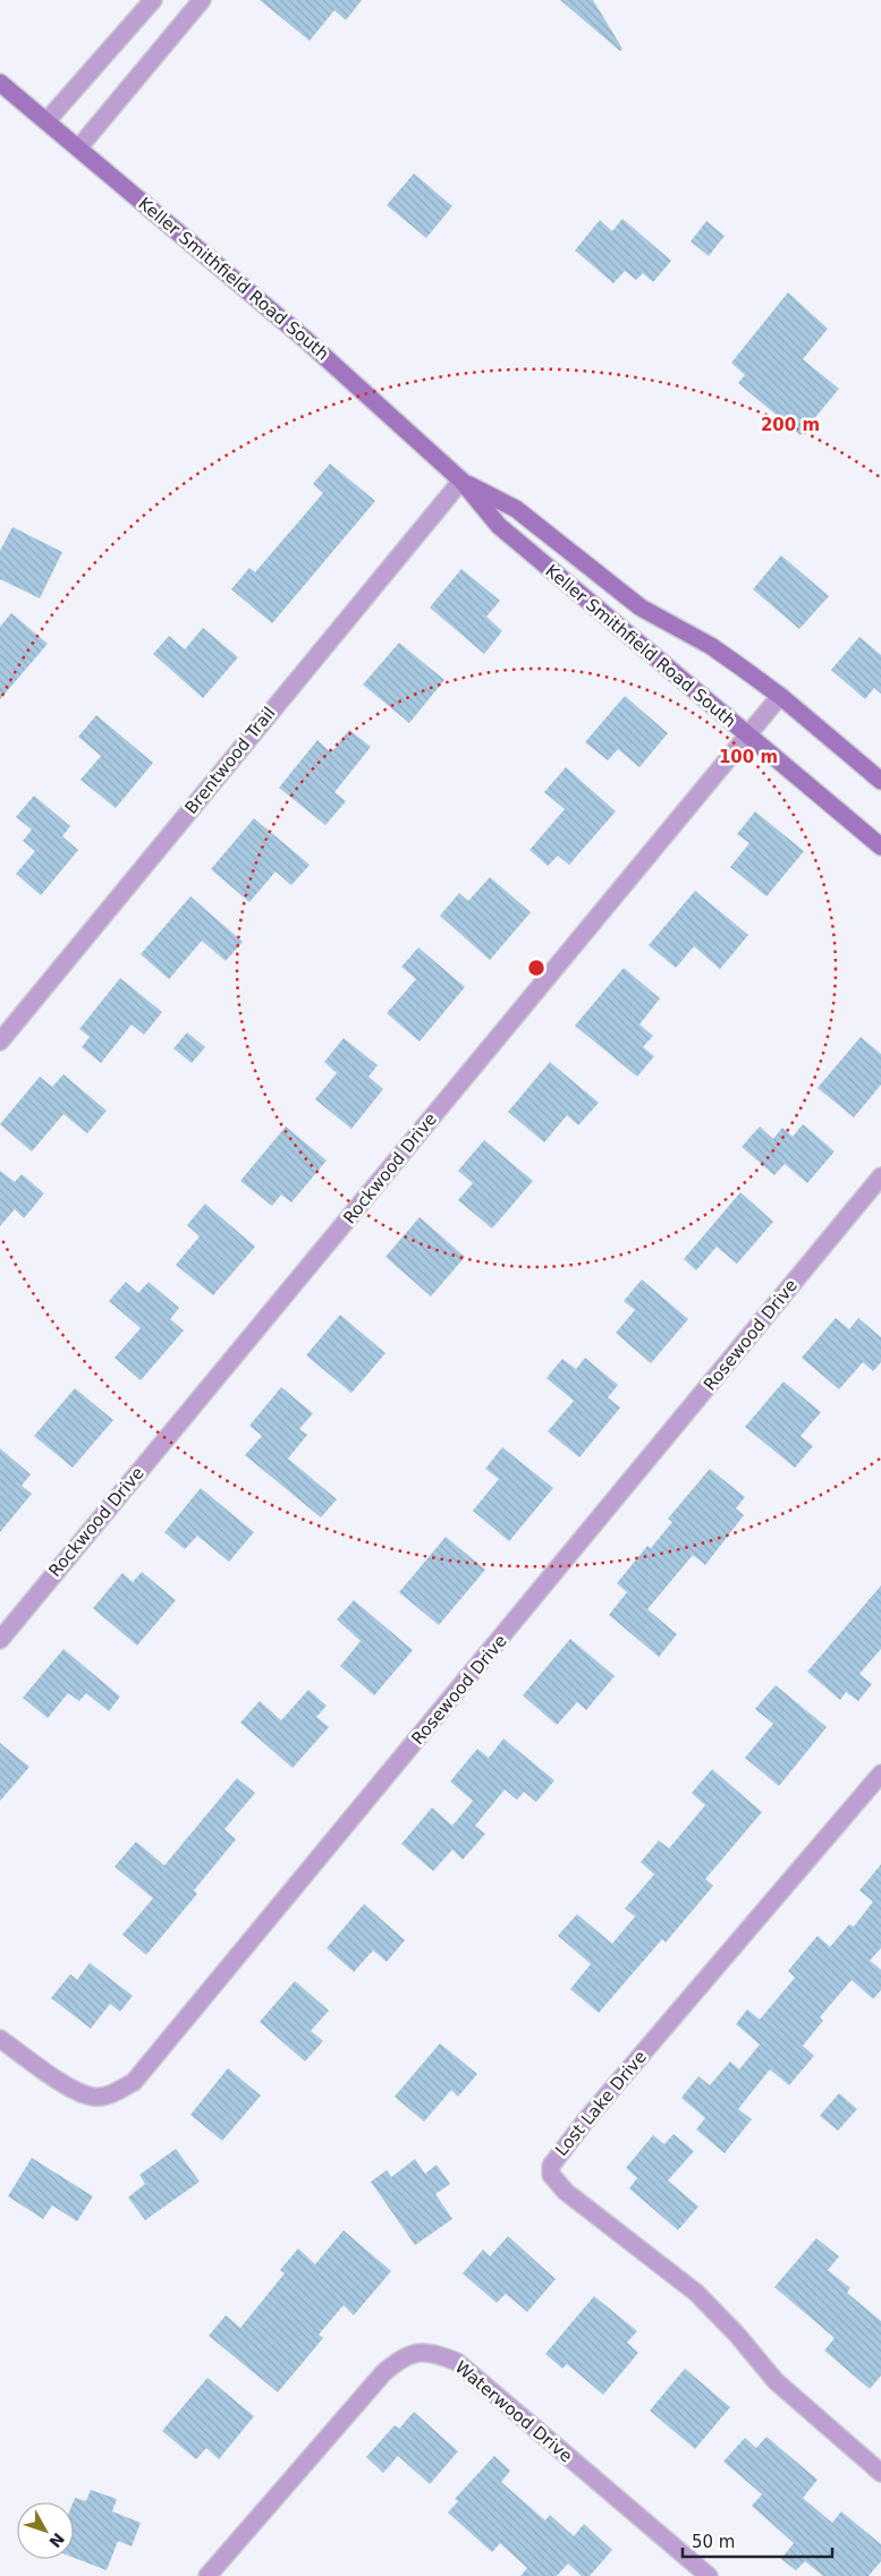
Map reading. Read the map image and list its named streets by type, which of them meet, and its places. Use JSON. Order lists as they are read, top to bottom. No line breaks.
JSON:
{"streets":{"main road":["Keller Smithfield Road South"],"street":["Brentwood Trail","Rockwood Drive","Rosewood Drive","Lost Lake Drive","Waterwood Drive"]},"crossings":[["Keller Smithfield Road South","Brentwood Trail"],["Keller Smithfield Road South","Rockwood Drive"]],"scale_bar":"50 m","north":"bottom right","rings":["200 m","100 m"]}
